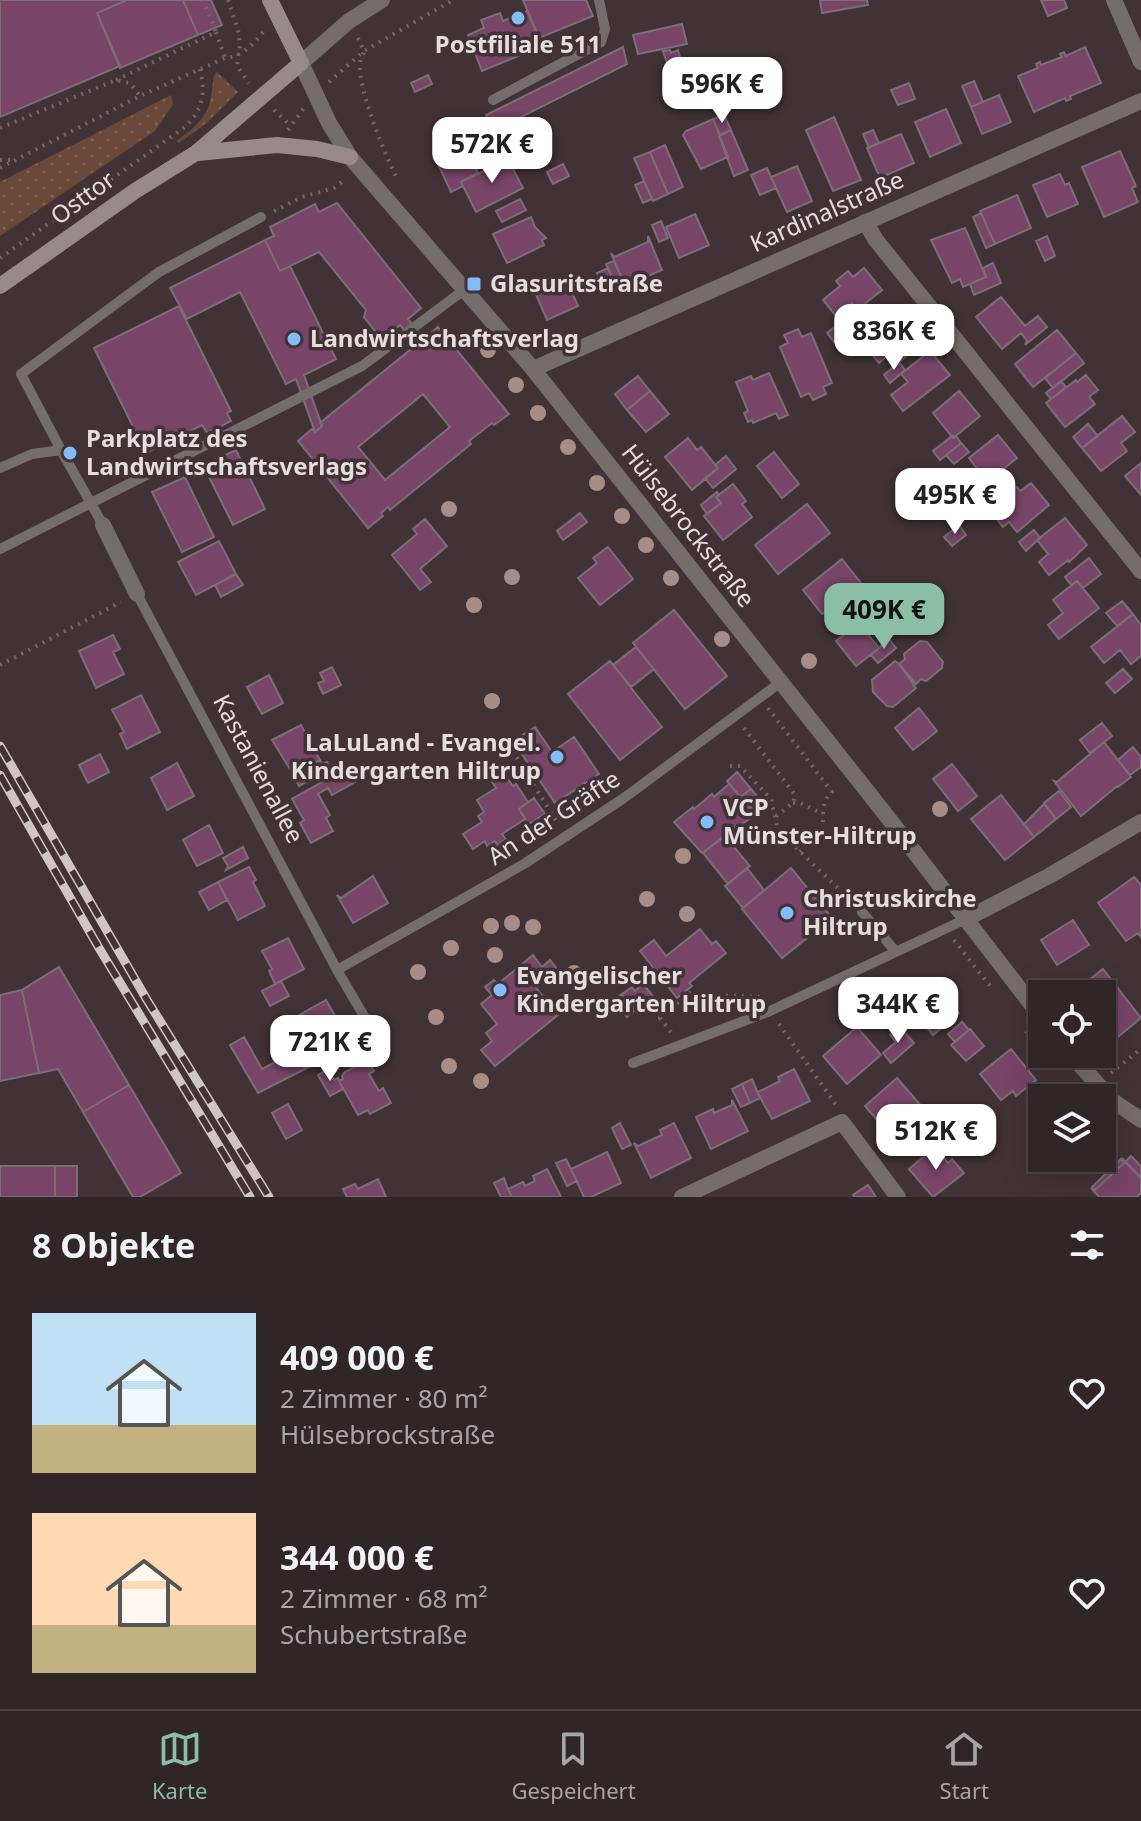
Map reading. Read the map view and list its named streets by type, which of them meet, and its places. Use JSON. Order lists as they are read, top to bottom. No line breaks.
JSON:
{"streets":{"main road":["Osttor"],"street":["Kardinalstraße","Hülsebrockstraße","Kastanienallee"],"lane":["An der Gräfte"]},"crossings":[["Osttor","Hülsebrockstraße"],["Kardinalstraße","Hülsebrockstraße"],["Hülsebrockstraße","An der Gräfte"],["Kastanienallee","An der Gräfte"]],"places":{"other":["Postfiliale 511","Landwirtschaftsverlag","Parkplatz des Landwirtschaftsverlags","LaLuLand - Evangel. Kindergarten Hiltrup","VCP Münster-Hiltrup","Christuskirche Hiltrup","Evangelischer Kindergarten Hiltrup"],"transit":["Glasuritstraße"]},"page":{"price":["596K €","572K €","836K €","495K €","409K €","344K €","721K €","512K €"],"heading":"8 Objekte","list":[{"name":"409 000 €","note":"2 Zimmer · 80 m² · Hülsebrockstraße"},{"name":"344 000 €","note":"2 Zimmer · 68 m² · Schubertstraße"}],"tabs":["Karte","Gespeichert","Start"]}}
